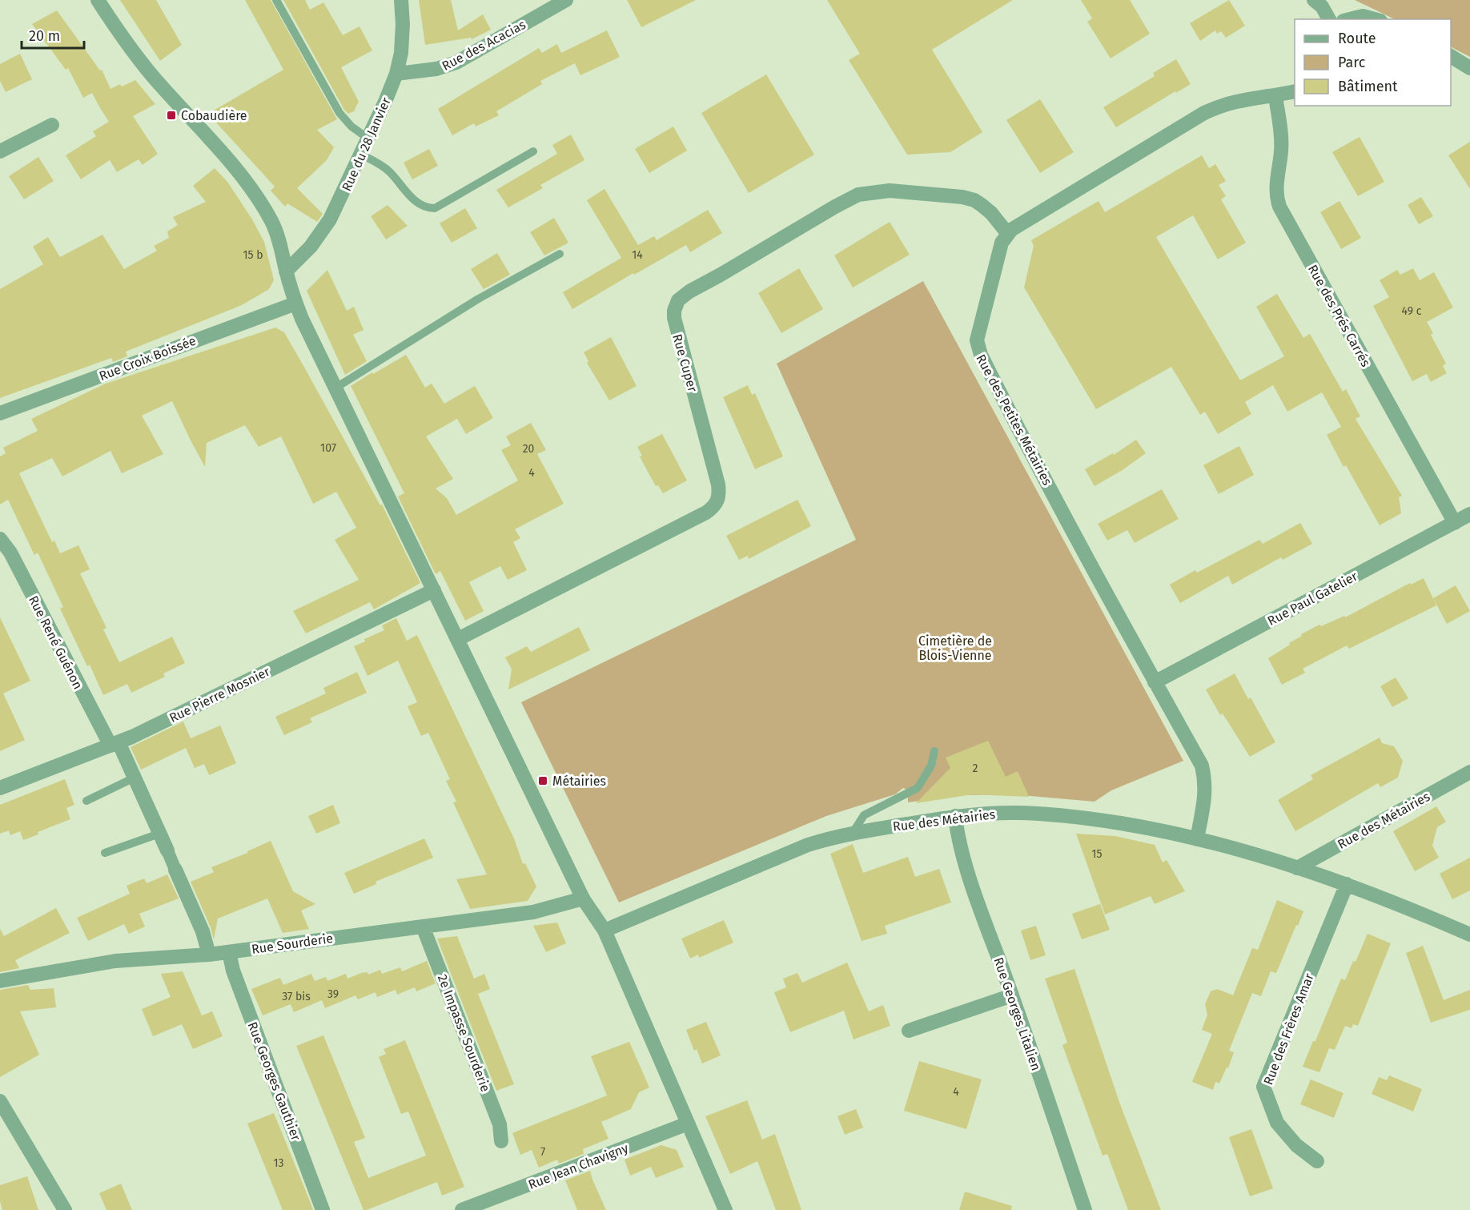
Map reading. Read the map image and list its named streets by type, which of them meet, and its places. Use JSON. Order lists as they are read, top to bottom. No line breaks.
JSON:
{"streets":{"street":["Rue des Acacias","Rue du 28 Janvier","Rue des Prés Carrés","Rue Croix Boissée","Rue Cuper","Rue des Petites Métairies","Rue Paul Gatelier","Rue René Guénon","Rue Pierre Mosnier","Rue des Métairies","Rue Sourderie","Rue Georges Litalien","Rue des Frères Amar","2e Impasse Sourderie","Rue Georges Gauthier","Rue Jean Chavigny"]},"crossings":[["Rue des Acacias","Rue du 28 Janvier"],["Rue des Prés Carrés","Rue Paul Gatelier"],["Rue Cuper","Rue des Petites Métairies"],["Rue des Petites Métairies","Rue Paul Gatelier"],["Rue des Petites Métairies","Rue des Métairies"],["Rue René Guénon","Rue Pierre Mosnier"],["Rue des Métairies","Rue Georges Litalien"],["Rue des Métairies","Rue des Frères Amar"],["Rue Sourderie","2e Impasse Sourderie"],["Rue Sourderie","Rue Georges Gauthier"]],"parks":["Cimetière de Blois-Vienne"],"places":{"transit":["Cobaudière","Métairies"]},"house_numbers":["15 b","14","49 c","107","20","4","2","15","39","37 bis","4","7","13"],"legend":["Route","Parc","Bâtiment"],"scale_bar":"20 m"}
